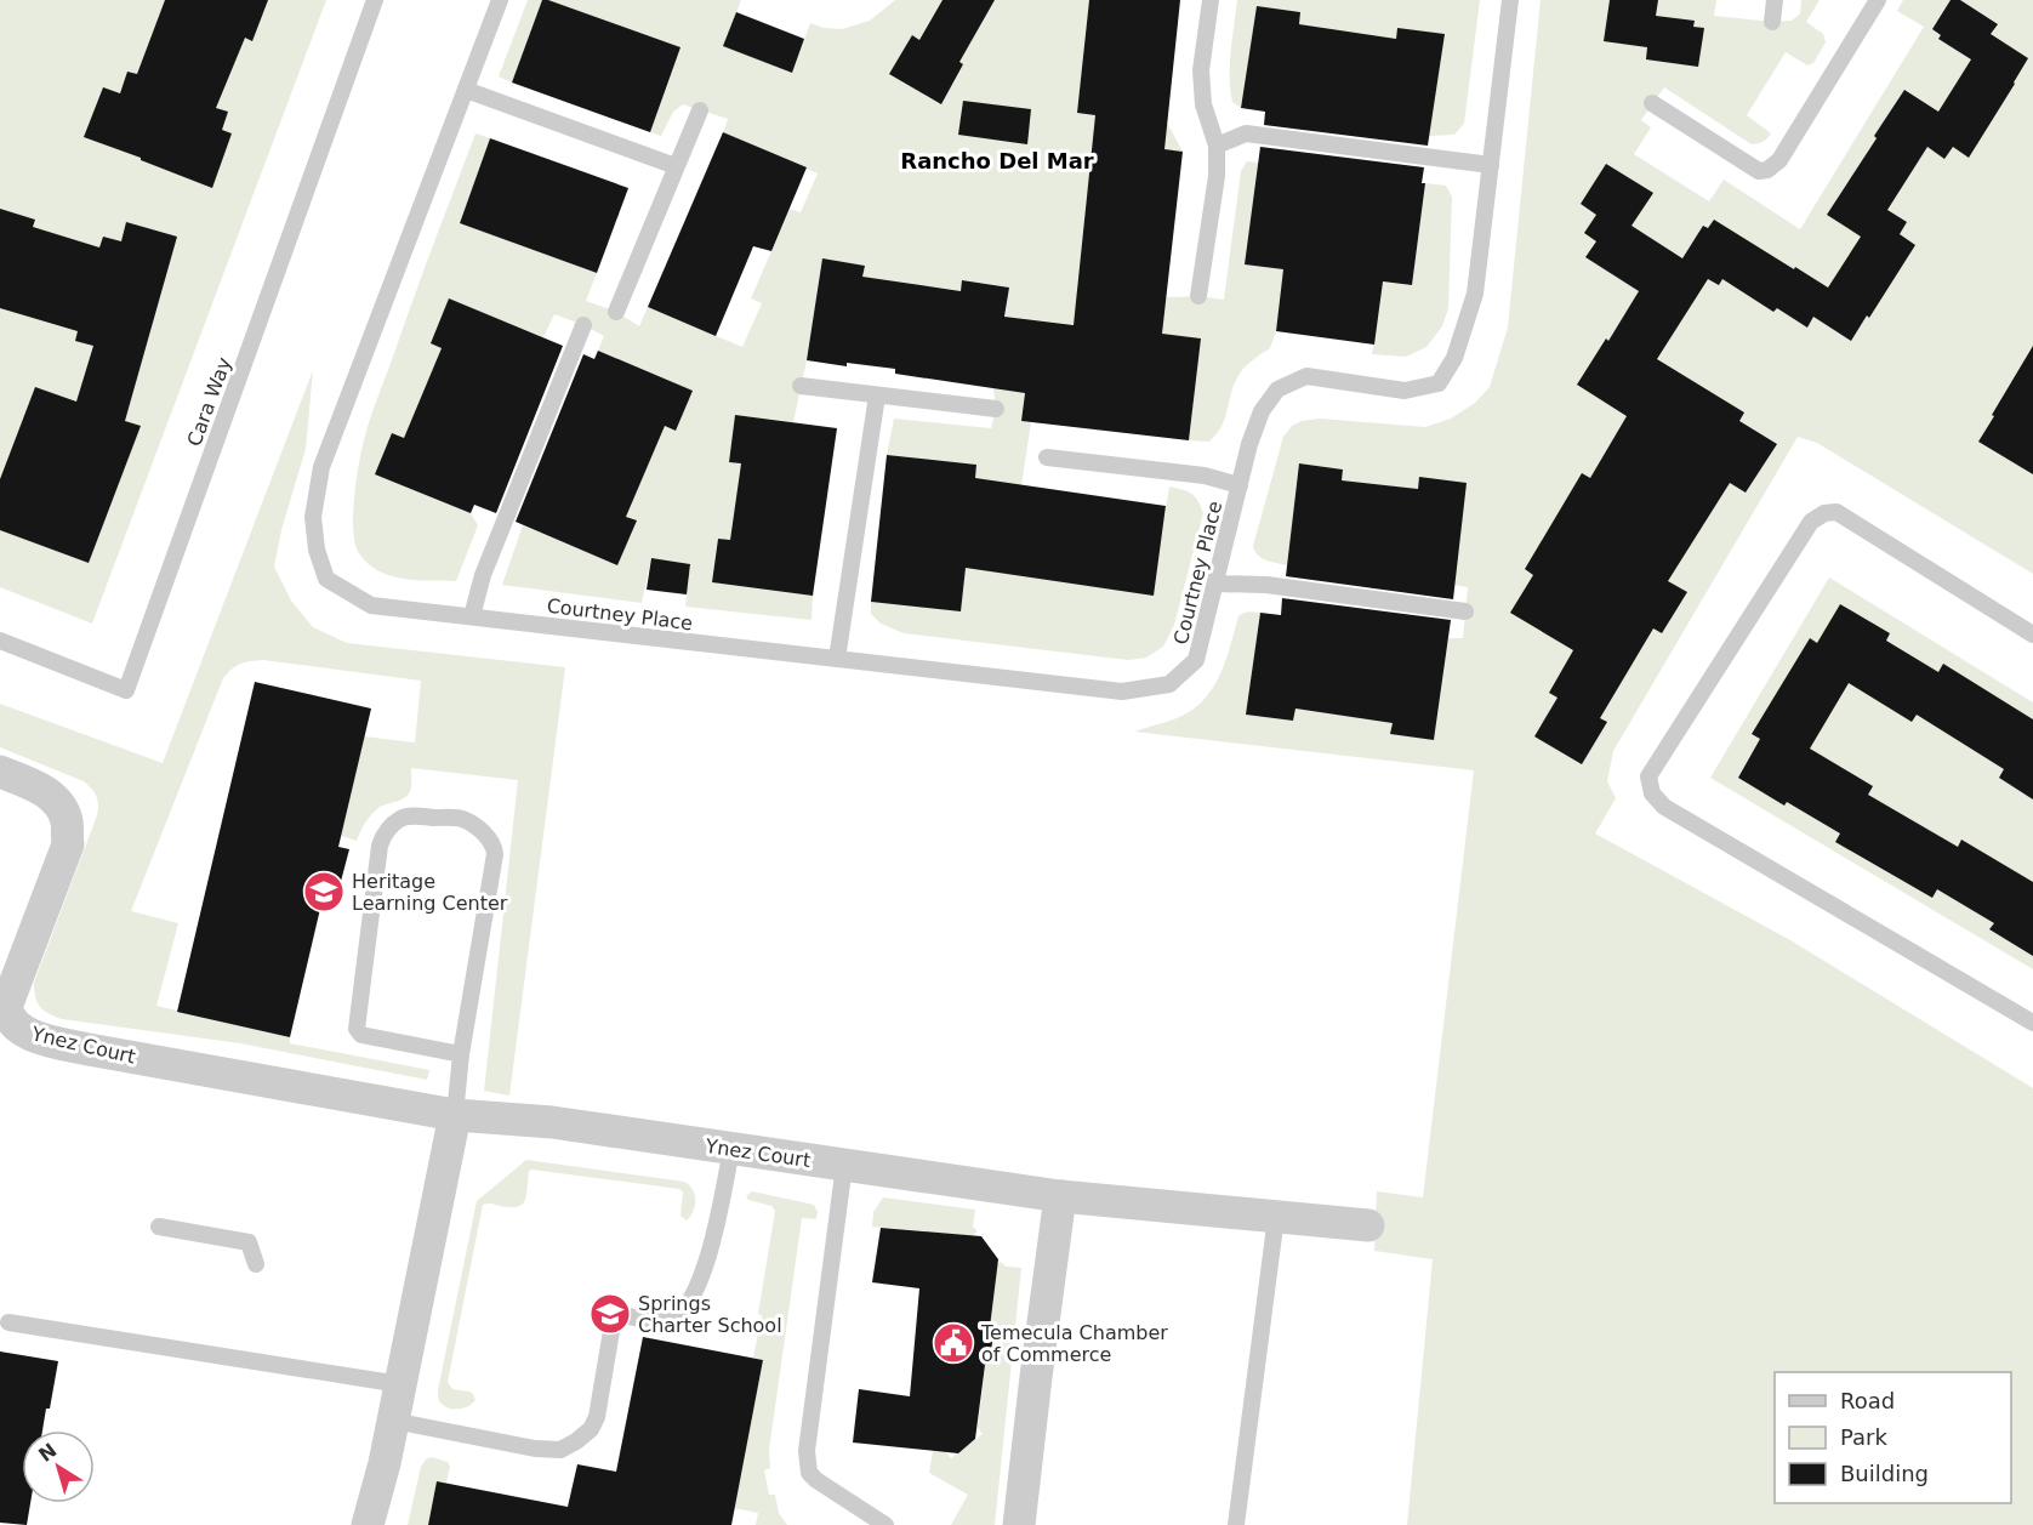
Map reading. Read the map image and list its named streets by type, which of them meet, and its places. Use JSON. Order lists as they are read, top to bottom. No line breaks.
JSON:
{"streets":{"street":["Ynez Court"],"lane":["Cara Way","Courtney Place"]},"districts":["Rancho Del Mar"],"places":{"school or university":["Heritage Learning Center","Springs Charter School"],"public building":["Temecula Chamber of Commerce"]},"legend":["Road","Park","Building"],"north":"top left"}
